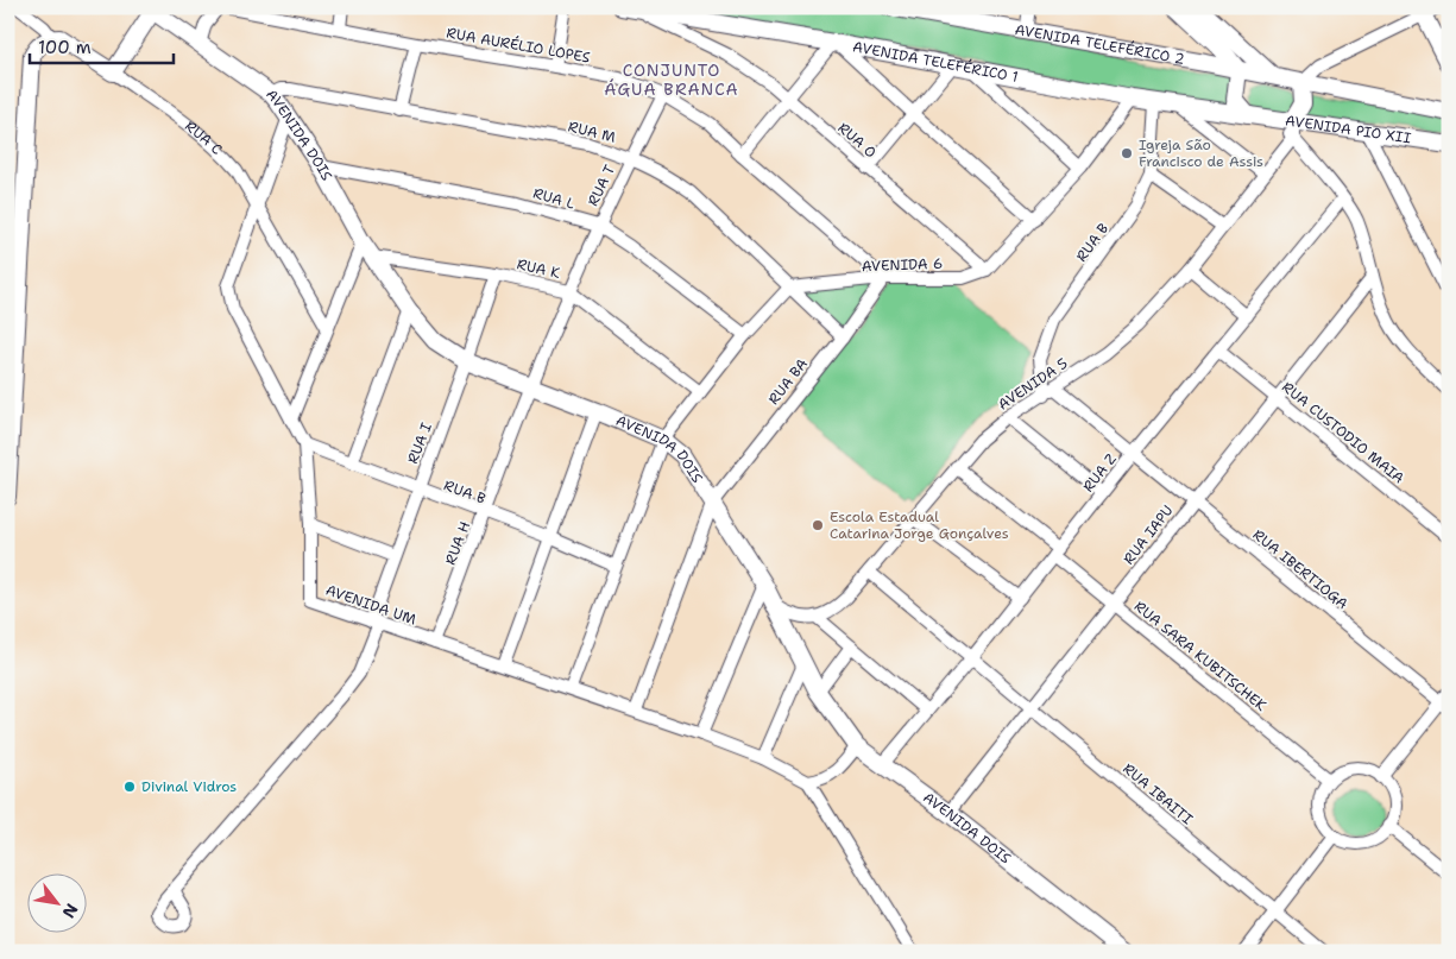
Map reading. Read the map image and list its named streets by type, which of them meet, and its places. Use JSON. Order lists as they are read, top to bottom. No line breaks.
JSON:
{"streets":{"street":["RUA AURÉLIO LOPES","AVENIDA TELEFÉRICO 2","AVENIDA TELEFÉRICO 1","AVENIDA PIO XII","RUA M","AVENIDA DOIS","RUA C","RUA O","RUA T","RUA L","RUA B","AVENIDA 6","RUA K","RUA BA","AVENIDA 5","RUA CUSTODIO MAIA","RUA I","RUA Z","RUA IAPU","RUA H","RUA IBERTIOGA","AVENIDA UM","RUA SARA KUBITSCHEK","RUA IBAITI"]},"crossings":[["RUA AURÉLIO LOPES","RUA T"],["RUA AURÉLIO LOPES","AVENIDA 6"],["RUA AURÉLIO LOPES","RUA BA"],["AVENIDA TELEFÉRICO 1","AVENIDA PIO XII"],["AVENIDA TELEFÉRICO 1","RUA O"],["AVENIDA TELEFÉRICO 1","RUA B"],["RUA M","AVENIDA DOIS"],["RUA M","RUA T"],["RUA M","AVENIDA 6"],["RUA M","RUA BA"],["AVENIDA DOIS","RUA T"],["AVENIDA DOIS","RUA L"],["AVENIDA DOIS","RUA K"],["AVENIDA DOIS","RUA BA"],["AVENIDA DOIS","RUA I"],["AVENIDA DOIS","RUA Z"],["AVENIDA DOIS","RUA IAPU"],["AVENIDA DOIS","RUA H"],["AVENIDA DOIS","AVENIDA UM"],["RUA C","AVENIDA UM"],["RUA O","AVENIDA 6"],["RUA T","RUA L"],["RUA T","RUA K"],["RUA T","RUA H"],["RUA B","AVENIDA 5"],["RUA B","RUA I"],["RUA B","RUA H"],["RUA B","AVENIDA UM"],["AVENIDA 6","RUA BA"],["RUA K","RUA I"],["RUA BA","AVENIDA UM"],["AVENIDA 5","RUA IBERTIOGA"],["AVENIDA 5","RUA SARA KUBITSCHEK"],["AVENIDA 5","RUA IBAITI"],["RUA CUSTODIO MAIA","RUA Z"],["RUA CUSTODIO MAIA","RUA IAPU"],["RUA I","AVENIDA UM"],["RUA Z","RUA IBERTIOGA"],["RUA Z","RUA SARA KUBITSCHEK"],["RUA Z","RUA IBAITI"],["RUA IAPU","RUA IBERTIOGA"],["RUA IAPU","RUA SARA KUBITSCHEK"],["RUA IAPU","RUA IBAITI"],["RUA H","AVENIDA UM"]],"districts":["CONJUNTO ÁGUA BRANCA"],"places":["Igreja São Francisco de Assis","Escola Estadual Catarina Jorge Gonçalves","Divinal Vidros"],"scale_bar":"100 m","north":"bottom right"}
